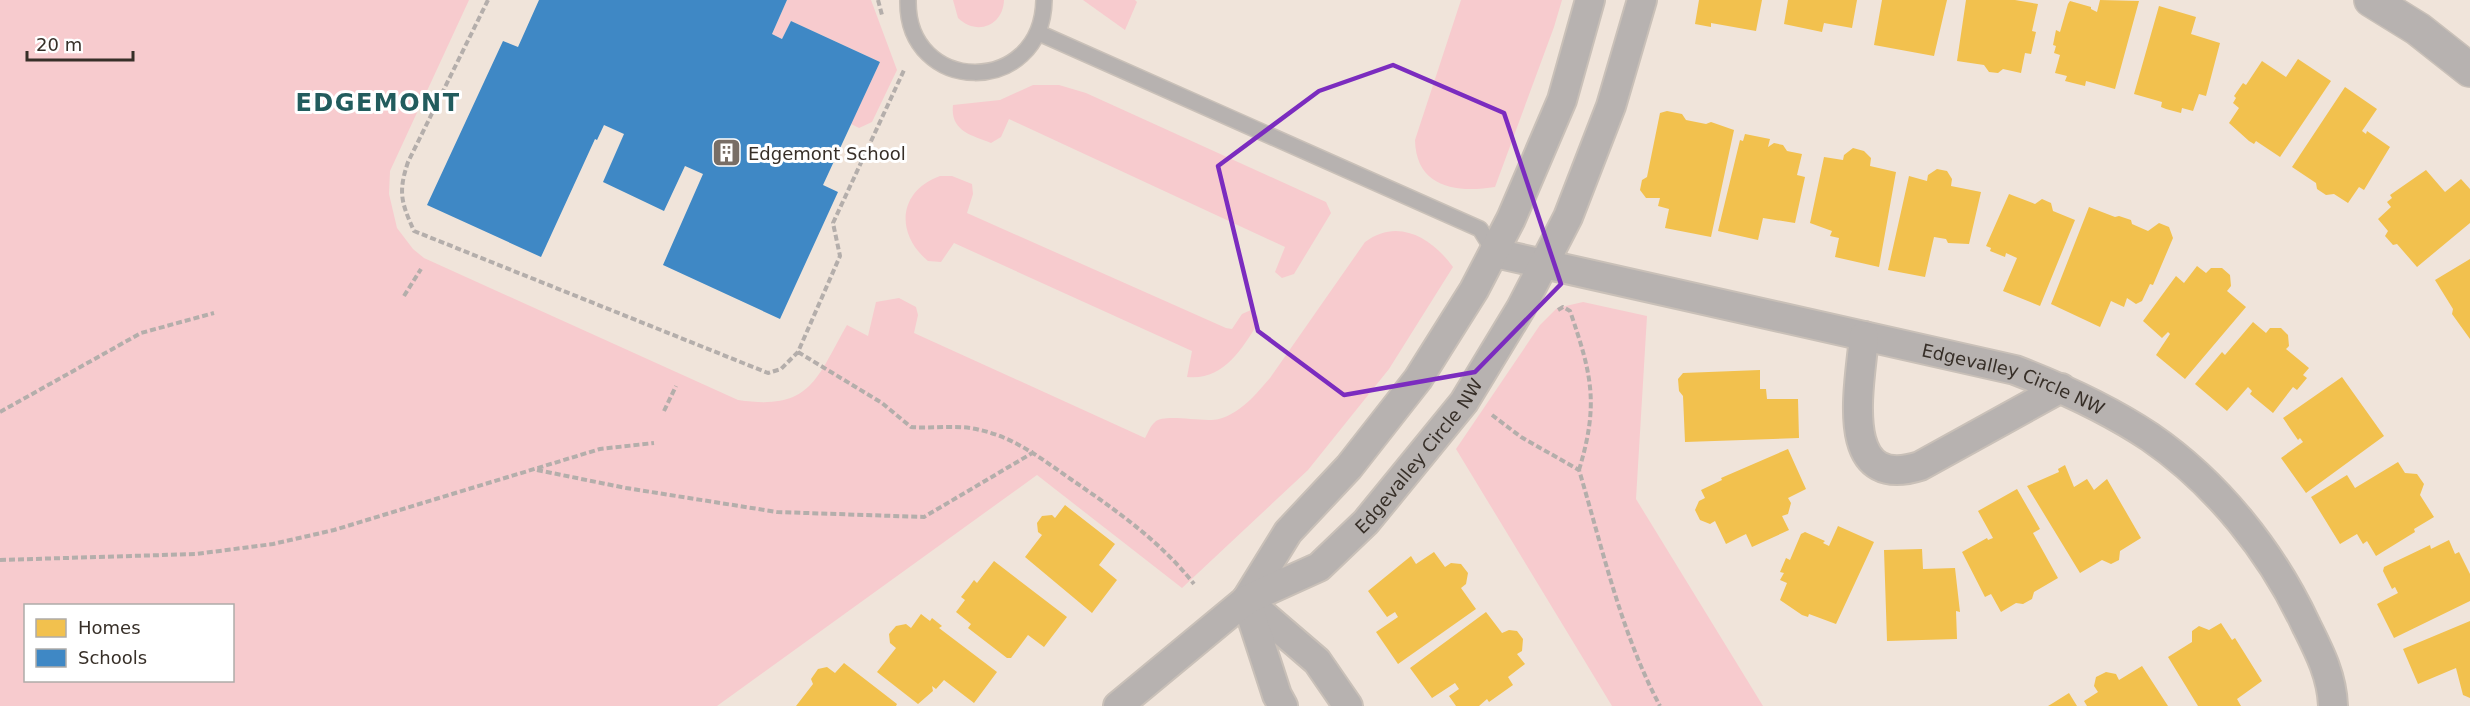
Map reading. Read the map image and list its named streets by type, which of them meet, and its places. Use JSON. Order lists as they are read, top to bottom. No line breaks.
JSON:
{"streets":{"street":["Edgevalley Circle NW"]},"districts":["EDGEMONT"],"places":{"building":["Edgemont School"]},"legend":["Homes","Schools"],"scale_bar":"20 m"}
